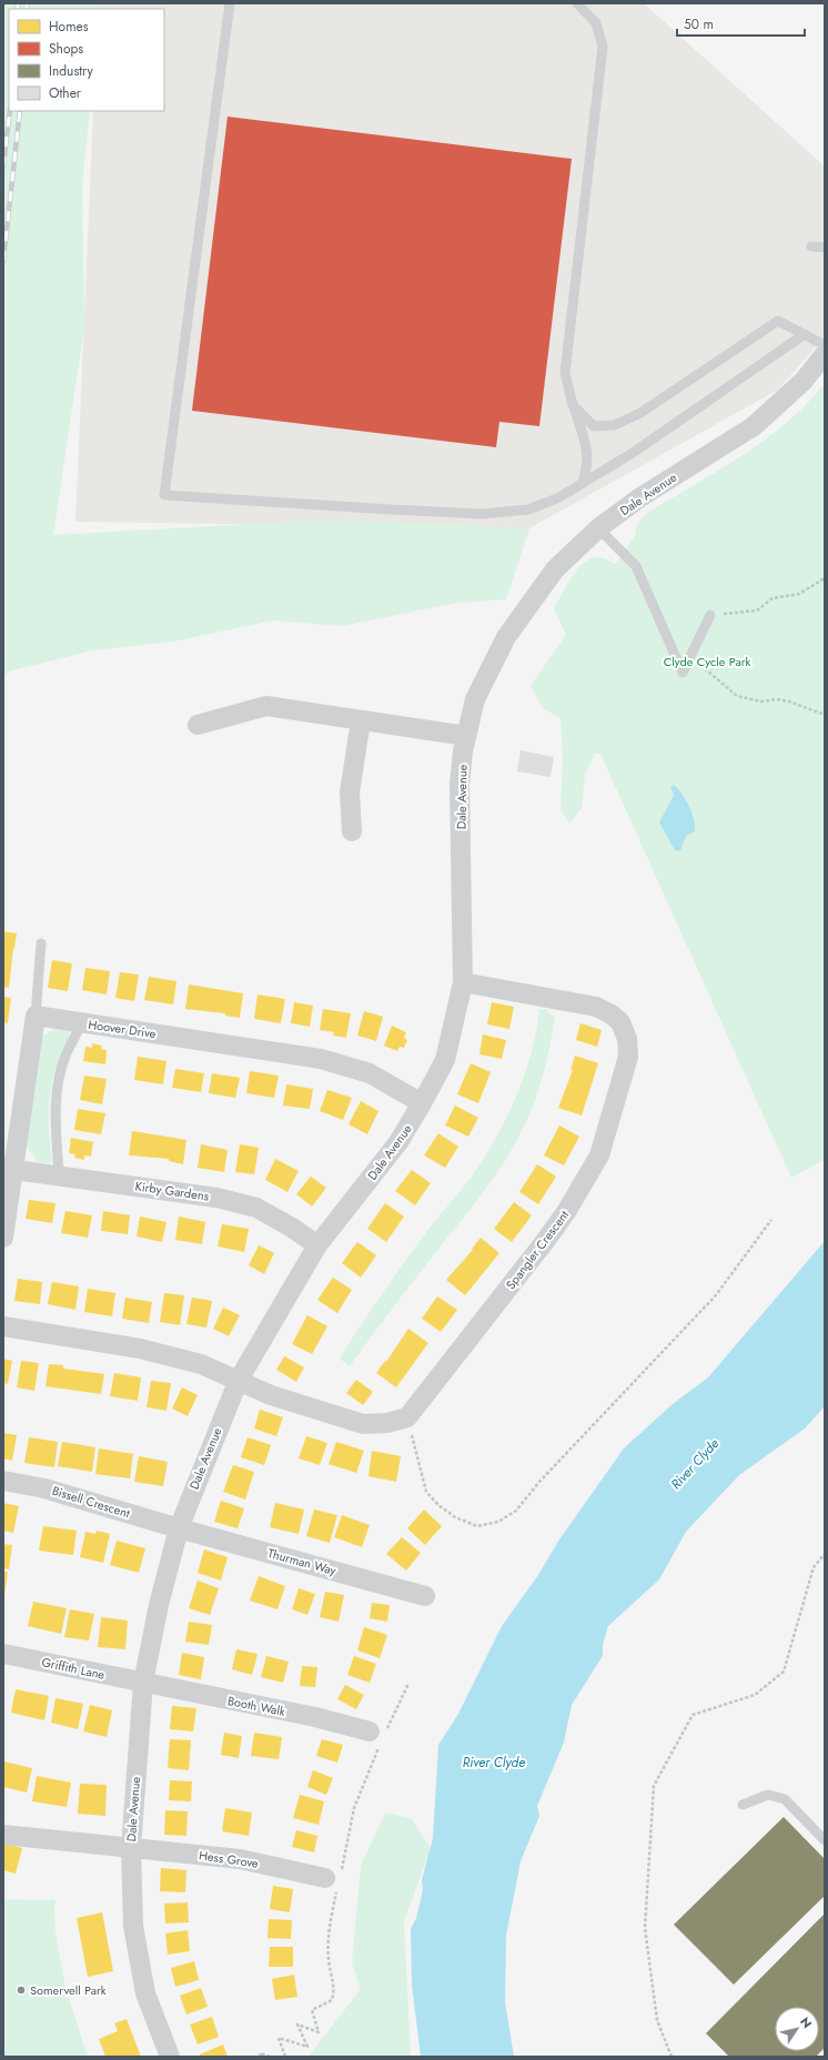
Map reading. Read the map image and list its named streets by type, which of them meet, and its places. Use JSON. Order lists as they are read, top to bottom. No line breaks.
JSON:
{"streets":{"street":["Dale Avenue","Hoover Drive","Kirby Gardens","Spangler Crescent","Bissell Crescent","Thurman Way","Griffith Lane","Booth Walk","Hess Grove"]},"crossings":[["Dale Avenue","Hoover Drive"],["Dale Avenue","Kirby Gardens"],["Dale Avenue","Spangler Crescent"],["Dale Avenue","Bissell Crescent"],["Dale Avenue","Thurman Way"],["Dale Avenue","Griffith Lane"],["Dale Avenue","Booth Walk"],["Dale Avenue","Hess Grove"],["Bissell Crescent","Thurman Way"],["Griffith Lane","Booth Walk"]],"water":["River Clyde"],"parks":["Clyde Cycle Park"],"places":["Somervell Park"],"legend":["Homes","Shops","Industry","Other"],"scale_bar":"50 m","north":"top right"}
